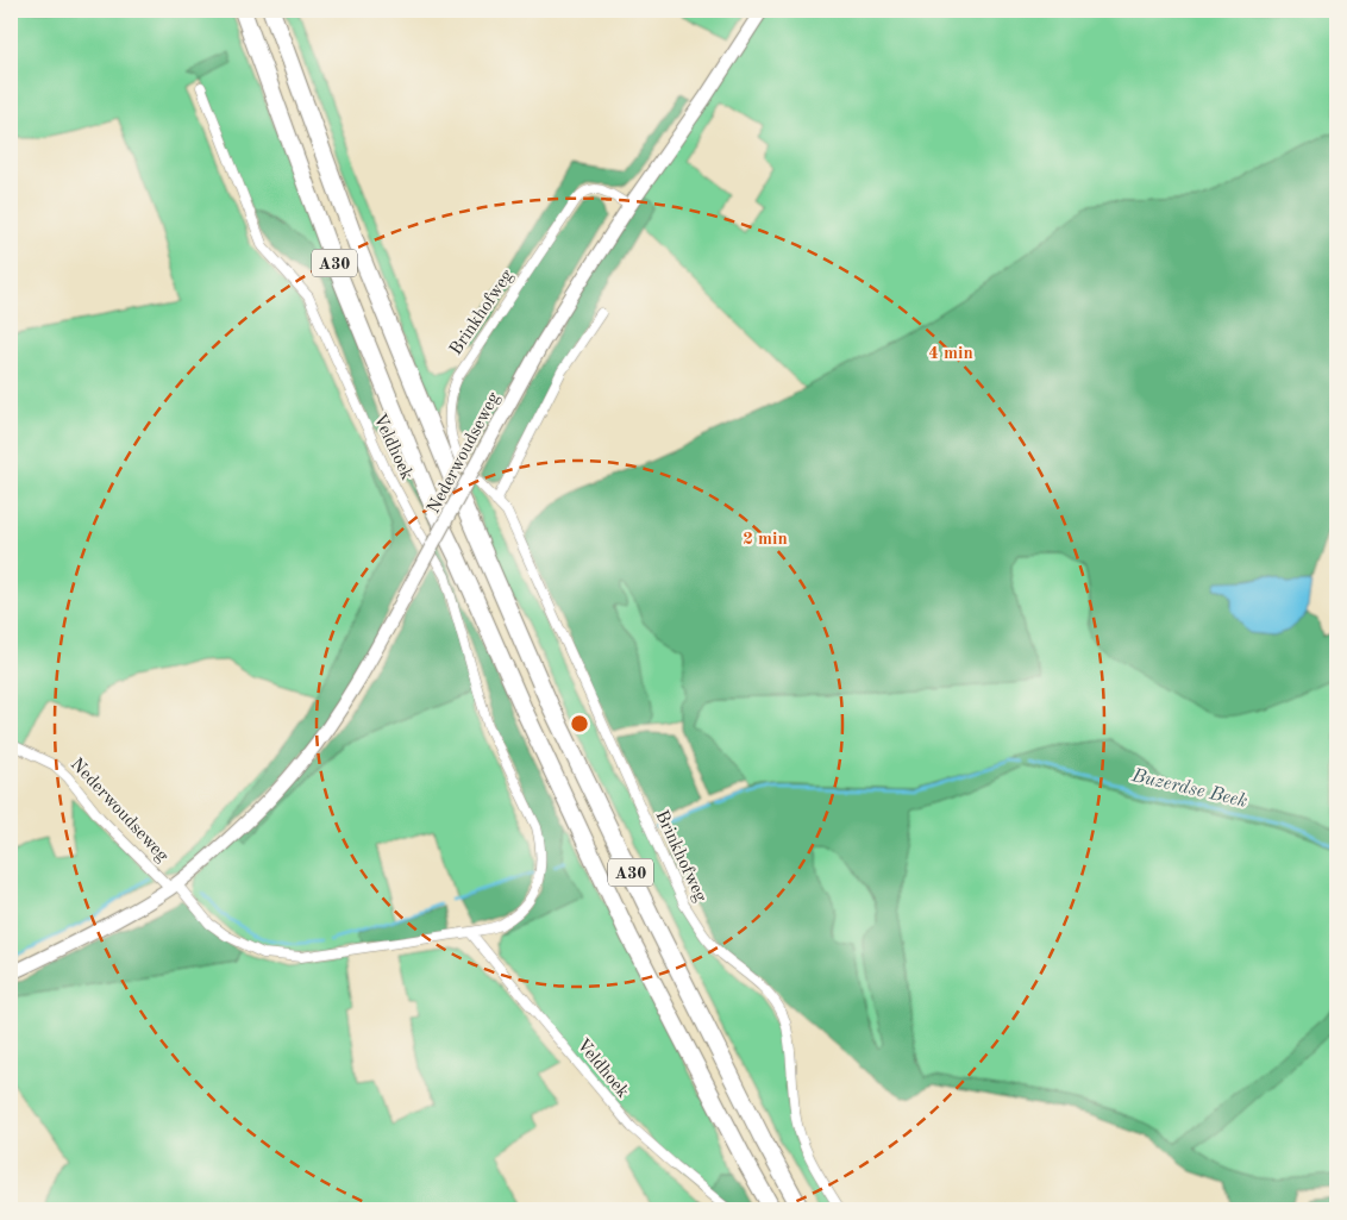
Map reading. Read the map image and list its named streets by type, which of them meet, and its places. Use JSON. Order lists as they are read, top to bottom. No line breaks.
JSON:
{"streets":{"highway":["A30"],"street":["Brinkhofweg","Veldhoek","Nederwoudseweg"]},"crossings":[["Brinkhofweg","Nederwoudseweg"],["Veldhoek","Nederwoudseweg"]],"water":["Buzerdse Beek"],"rings":["4 min","2 min"]}
